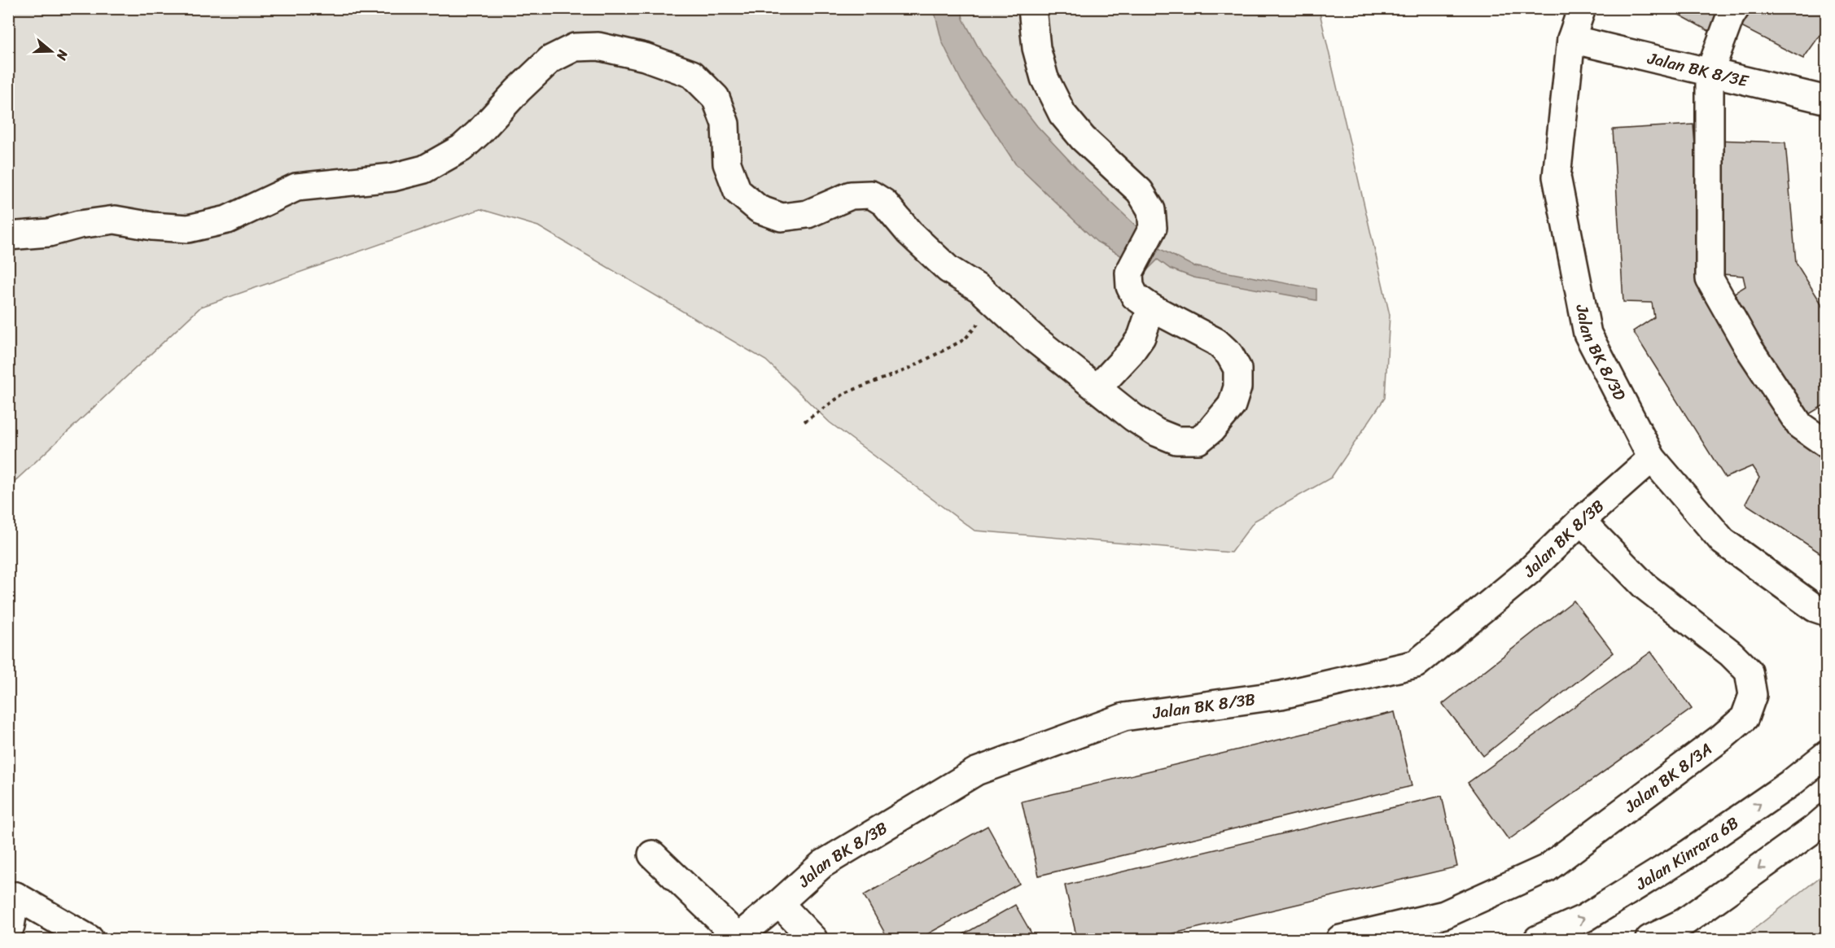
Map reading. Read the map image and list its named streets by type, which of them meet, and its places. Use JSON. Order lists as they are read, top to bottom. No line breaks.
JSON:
{"streets":{"street":["Jalan BK 8/3E","Jalan BK 8/3D","Jalan BK 8/3B","Jalan BK 8/3A","Jalan Kinrara 6B"]},"crossings":[["Jalan BK 8/3E","Jalan BK 8/3D"],["Jalan BK 8/3D","Jalan BK 8/3B"],["Jalan BK 8/3B","Jalan BK 8/3A"]],"north":"right"}
